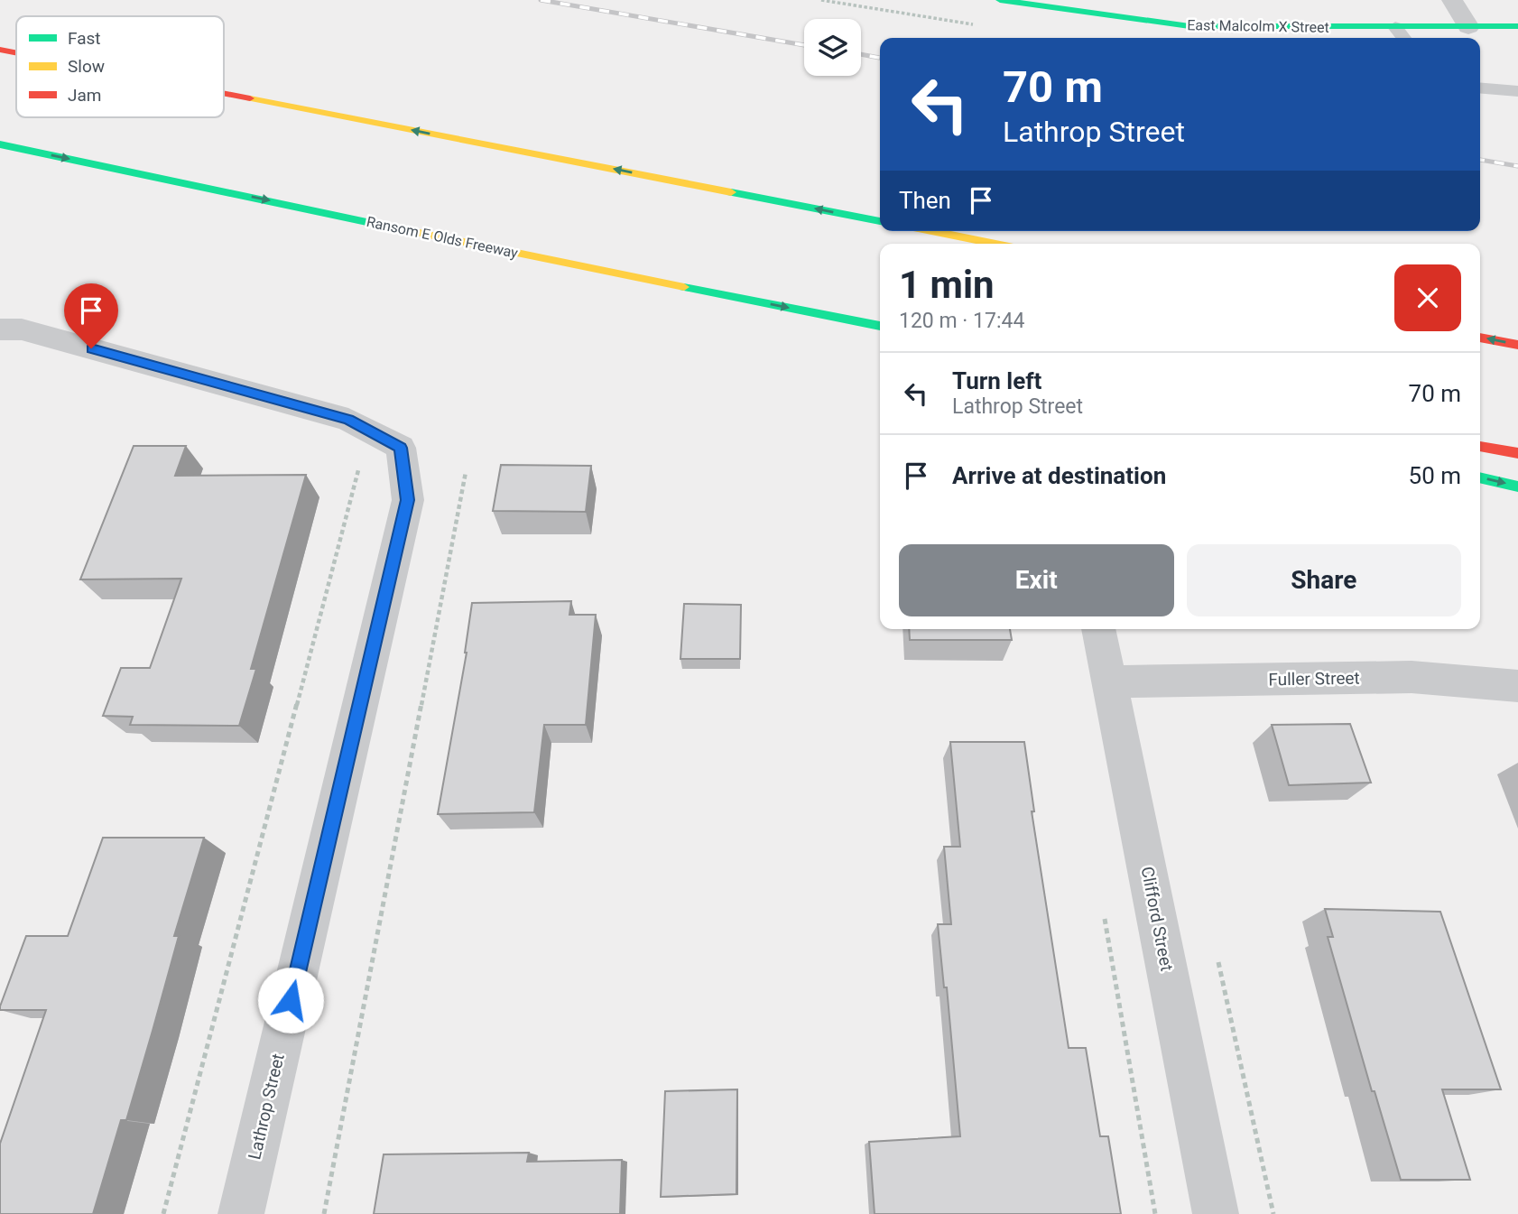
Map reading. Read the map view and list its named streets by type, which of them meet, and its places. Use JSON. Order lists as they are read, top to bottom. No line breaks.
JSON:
{"streets":{"main road":["East Malcolm X Street","Ransom E Olds Freeway"],"street":["Fuller Street","Clifford Street","Lathrop Street"]},"crossings":[["Fuller Street","Clifford Street"]],"legend":["Fast","Slow","Jam"],"page":{"turn":["70 m","Lathrop Street"],"then":"Then","heading":["1 min","120 m · 17:44"],"list":[{"name":"Turn left","note":"Lathrop Street","value":"70 m"},{"name":"Arrive at destination","value":"50 m"}],"buttons":["Exit","Share"]}}
